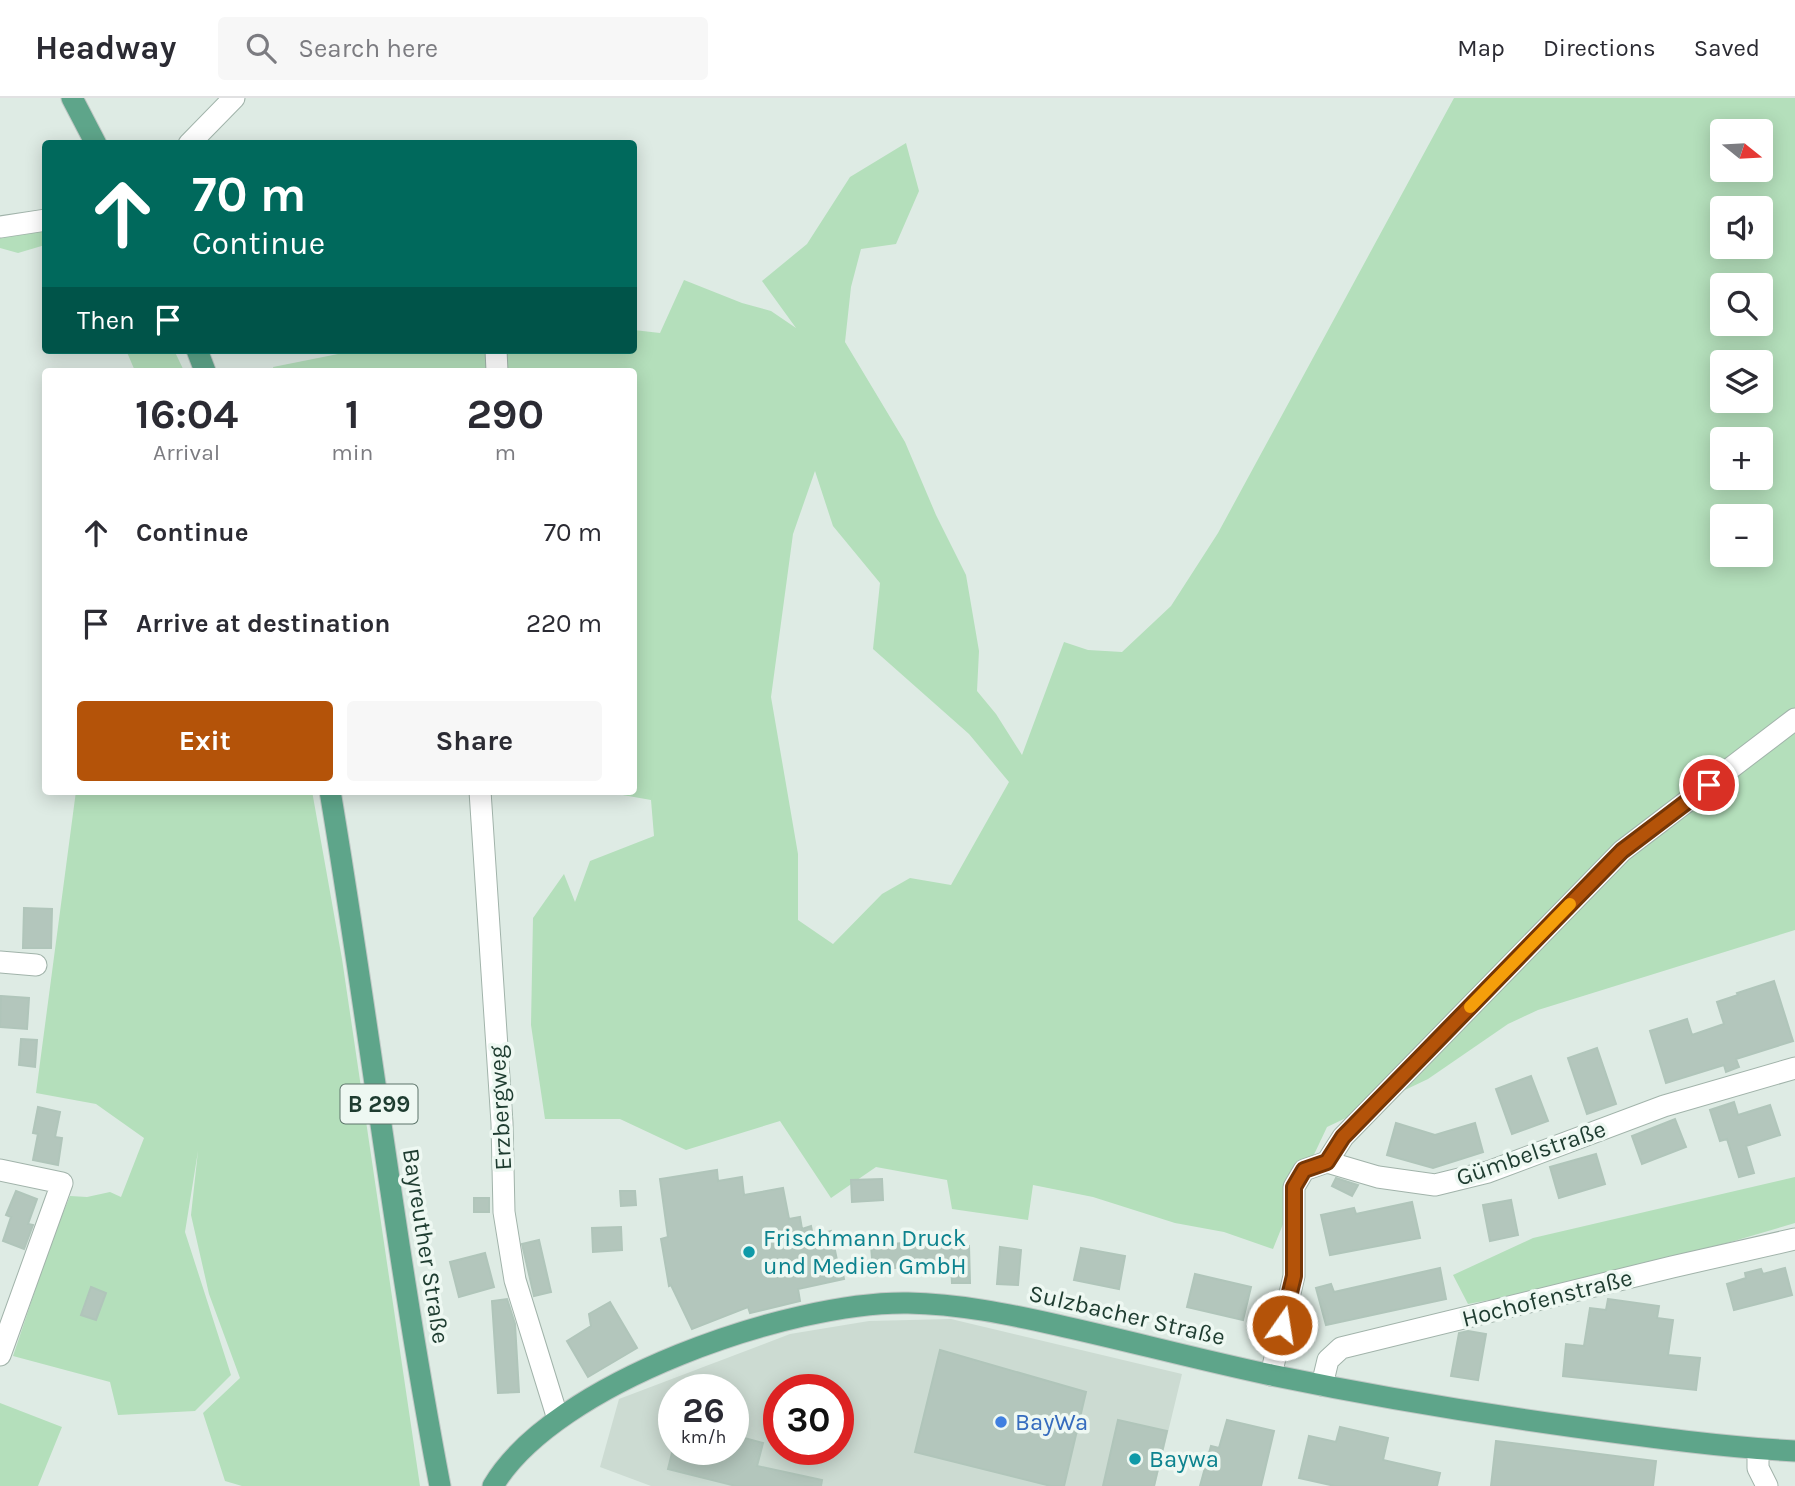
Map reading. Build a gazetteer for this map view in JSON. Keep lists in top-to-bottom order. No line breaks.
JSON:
{"streets":{"main road":["B 299","Bayreuther Straße","Sulzbacher Straße"],"street":["Erzbergweg","Gümbelstraße","Hochofenstraße"]},"crossings":[["Erzbergweg","Sulzbacher Straße"],["Hochofenstraße","Sulzbacher Straße"]],"places":["Frischmann Druck und Medien GmbH","BayWa","Baywa"],"north":"right","page":{"header":"Headway","search":"Search here","nav":["Map","Directions","Saved"],"map_buttons":["+","−"],"turn":["70 m","Continue"],"then":"Then","eta":["16:04","Arrival","1","min","290","m"],"list":[{"name":"Continue","value":"70 m"},{"name":"Arrive at destination","value":"220 m"}],"buttons":["Exit","Share"],"speed":"26 km/h","limit":"30"}}
